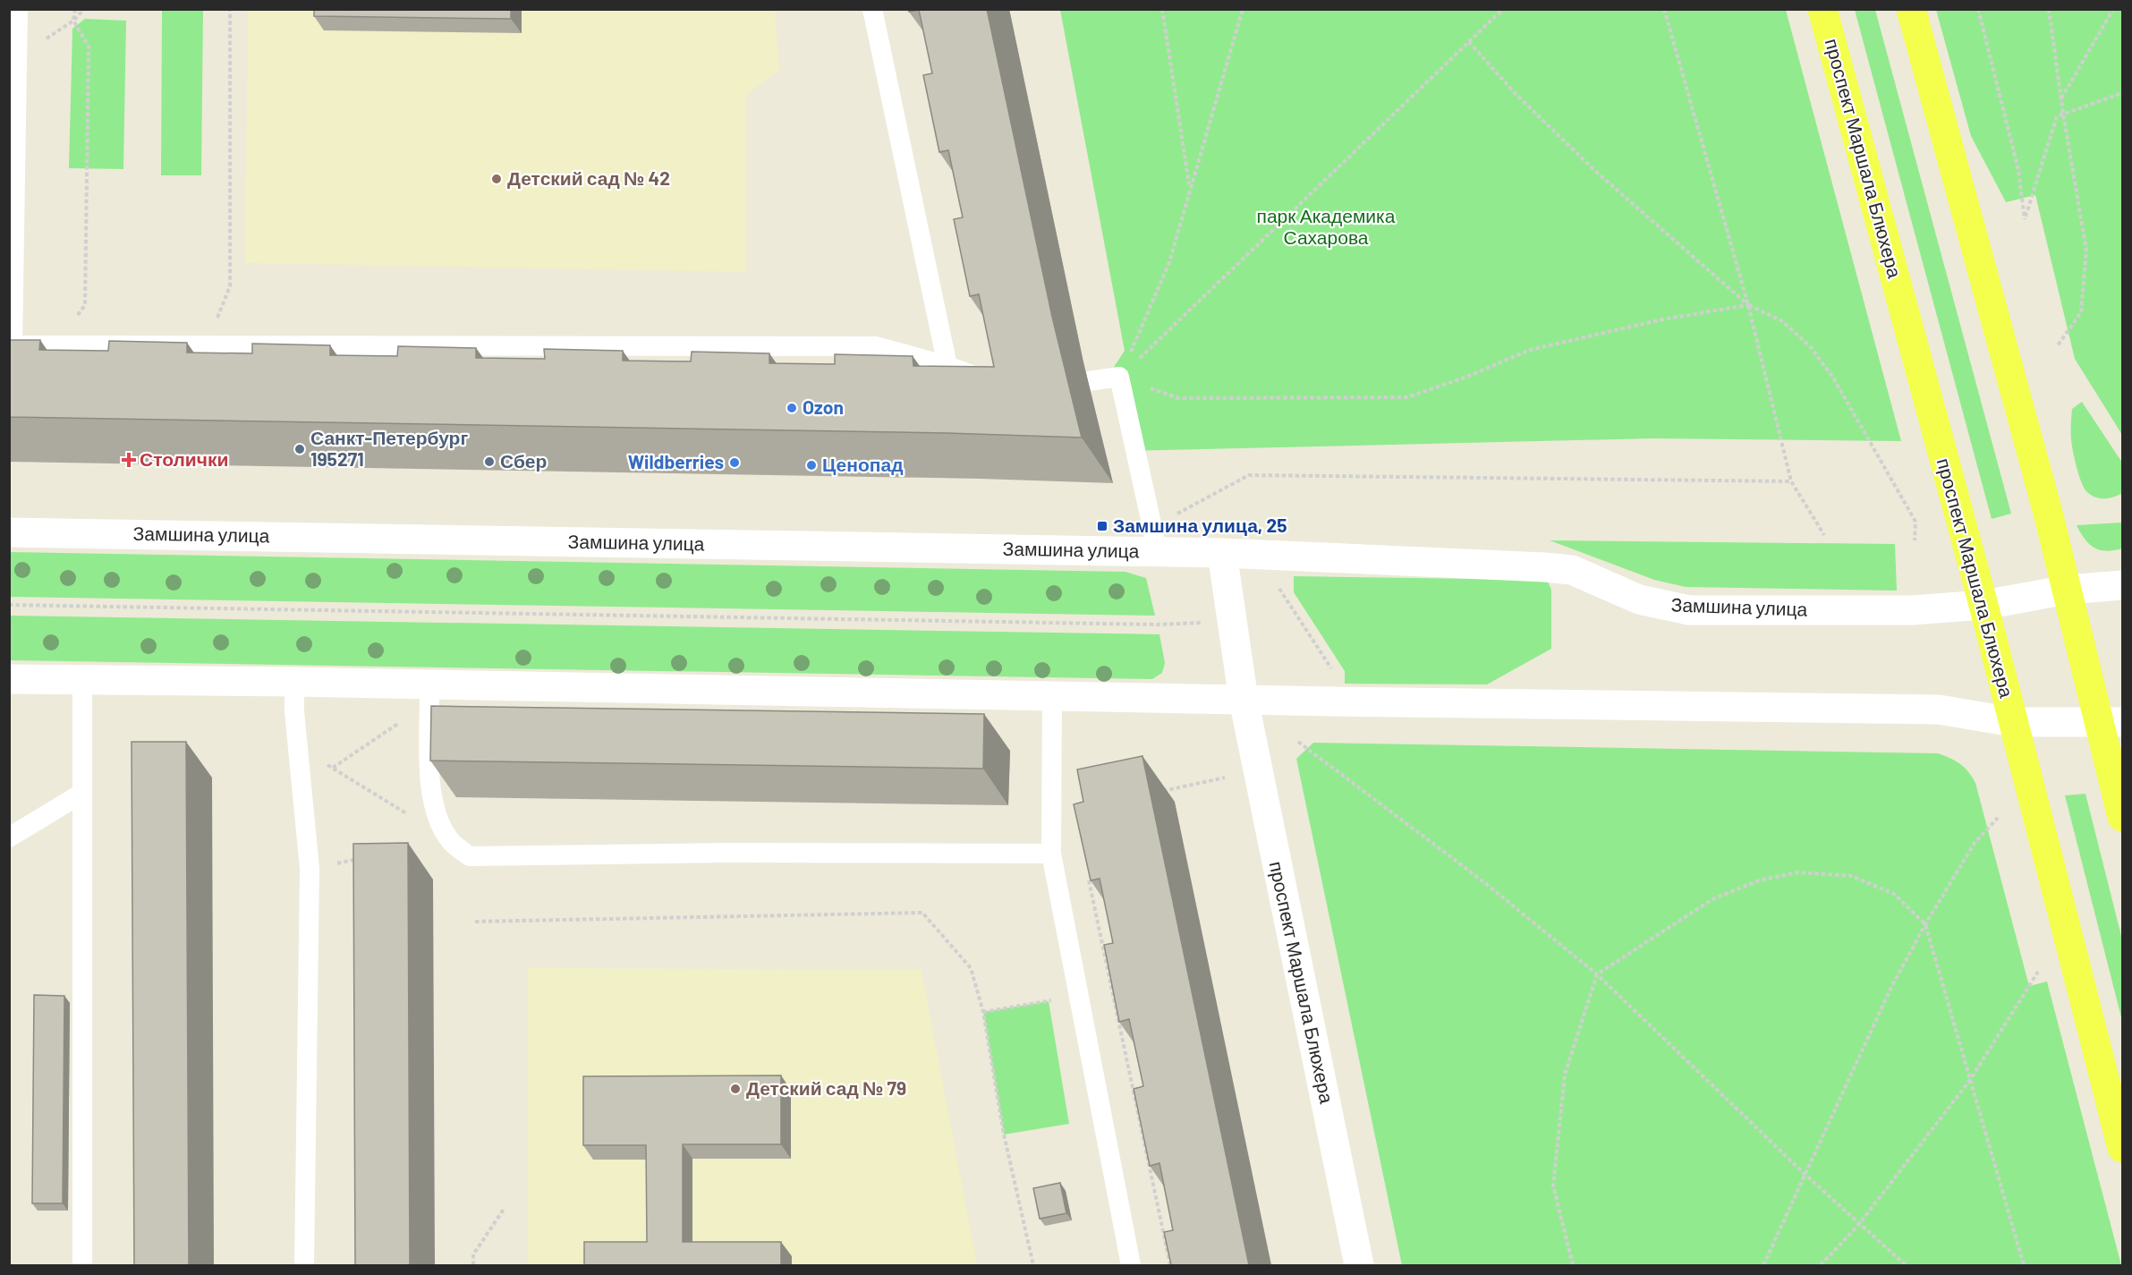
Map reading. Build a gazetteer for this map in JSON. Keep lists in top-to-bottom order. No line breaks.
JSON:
{"streets":{"main road":["проспект Маршала Блюхера"],"street":["Замшина улица"]},"crossings":[["проспект Маршала Блюхера","Замшина улица"]],"parks":["парк Академика Сахарова"],"places":{"other":["Детский сад № 42","Ozon","Санкт-Петербург 195271","Сбер","Wildberries","Ценопад","Детский сад № 79"],"health":["Столички"],"transit":["Замшина улица, 25"]}}
